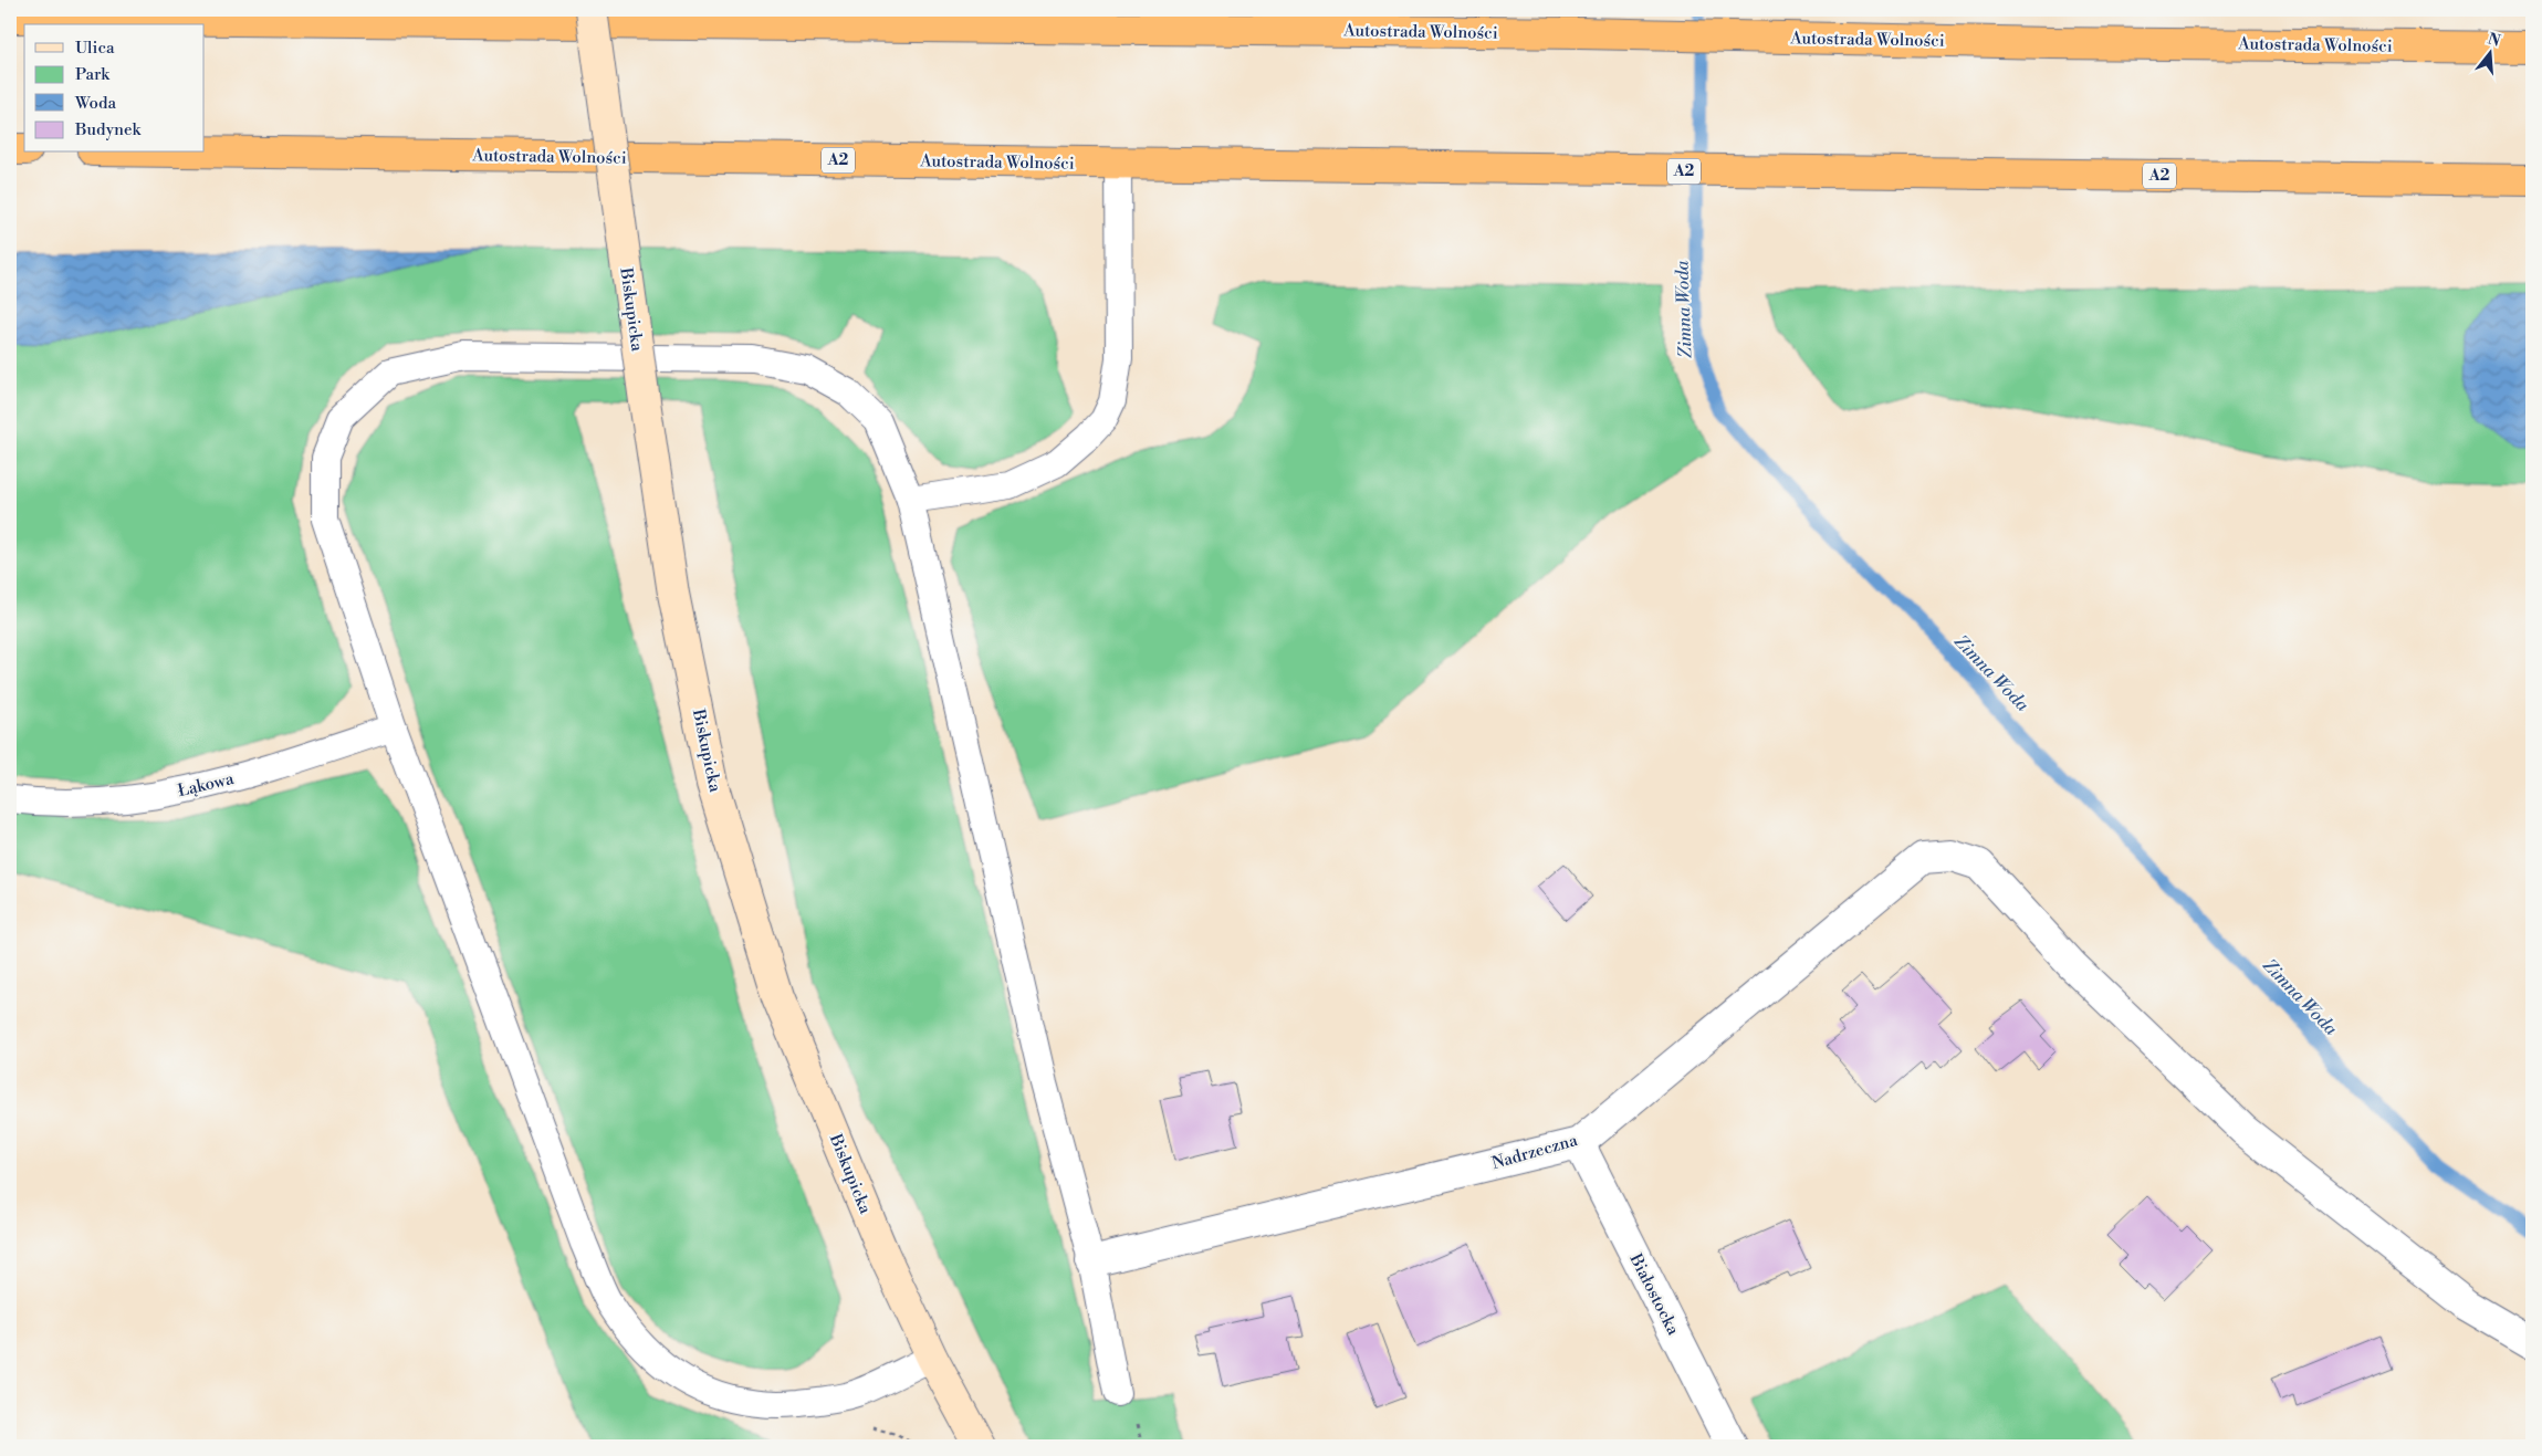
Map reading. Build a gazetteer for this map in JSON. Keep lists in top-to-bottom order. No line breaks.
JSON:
{"streets":{"highway":["Autostrada Wolności","A2"],"main road":["Biskupicka"],"street":["Nadrzeczna","Białostocka"],"lane":["Łąkowa"]},"crossings":[["Nadrzeczna","Białostocka"]],"water":["Zimna Woda"],"legend":["Ulica","Park","Woda","Budynek"],"north":"top"}
